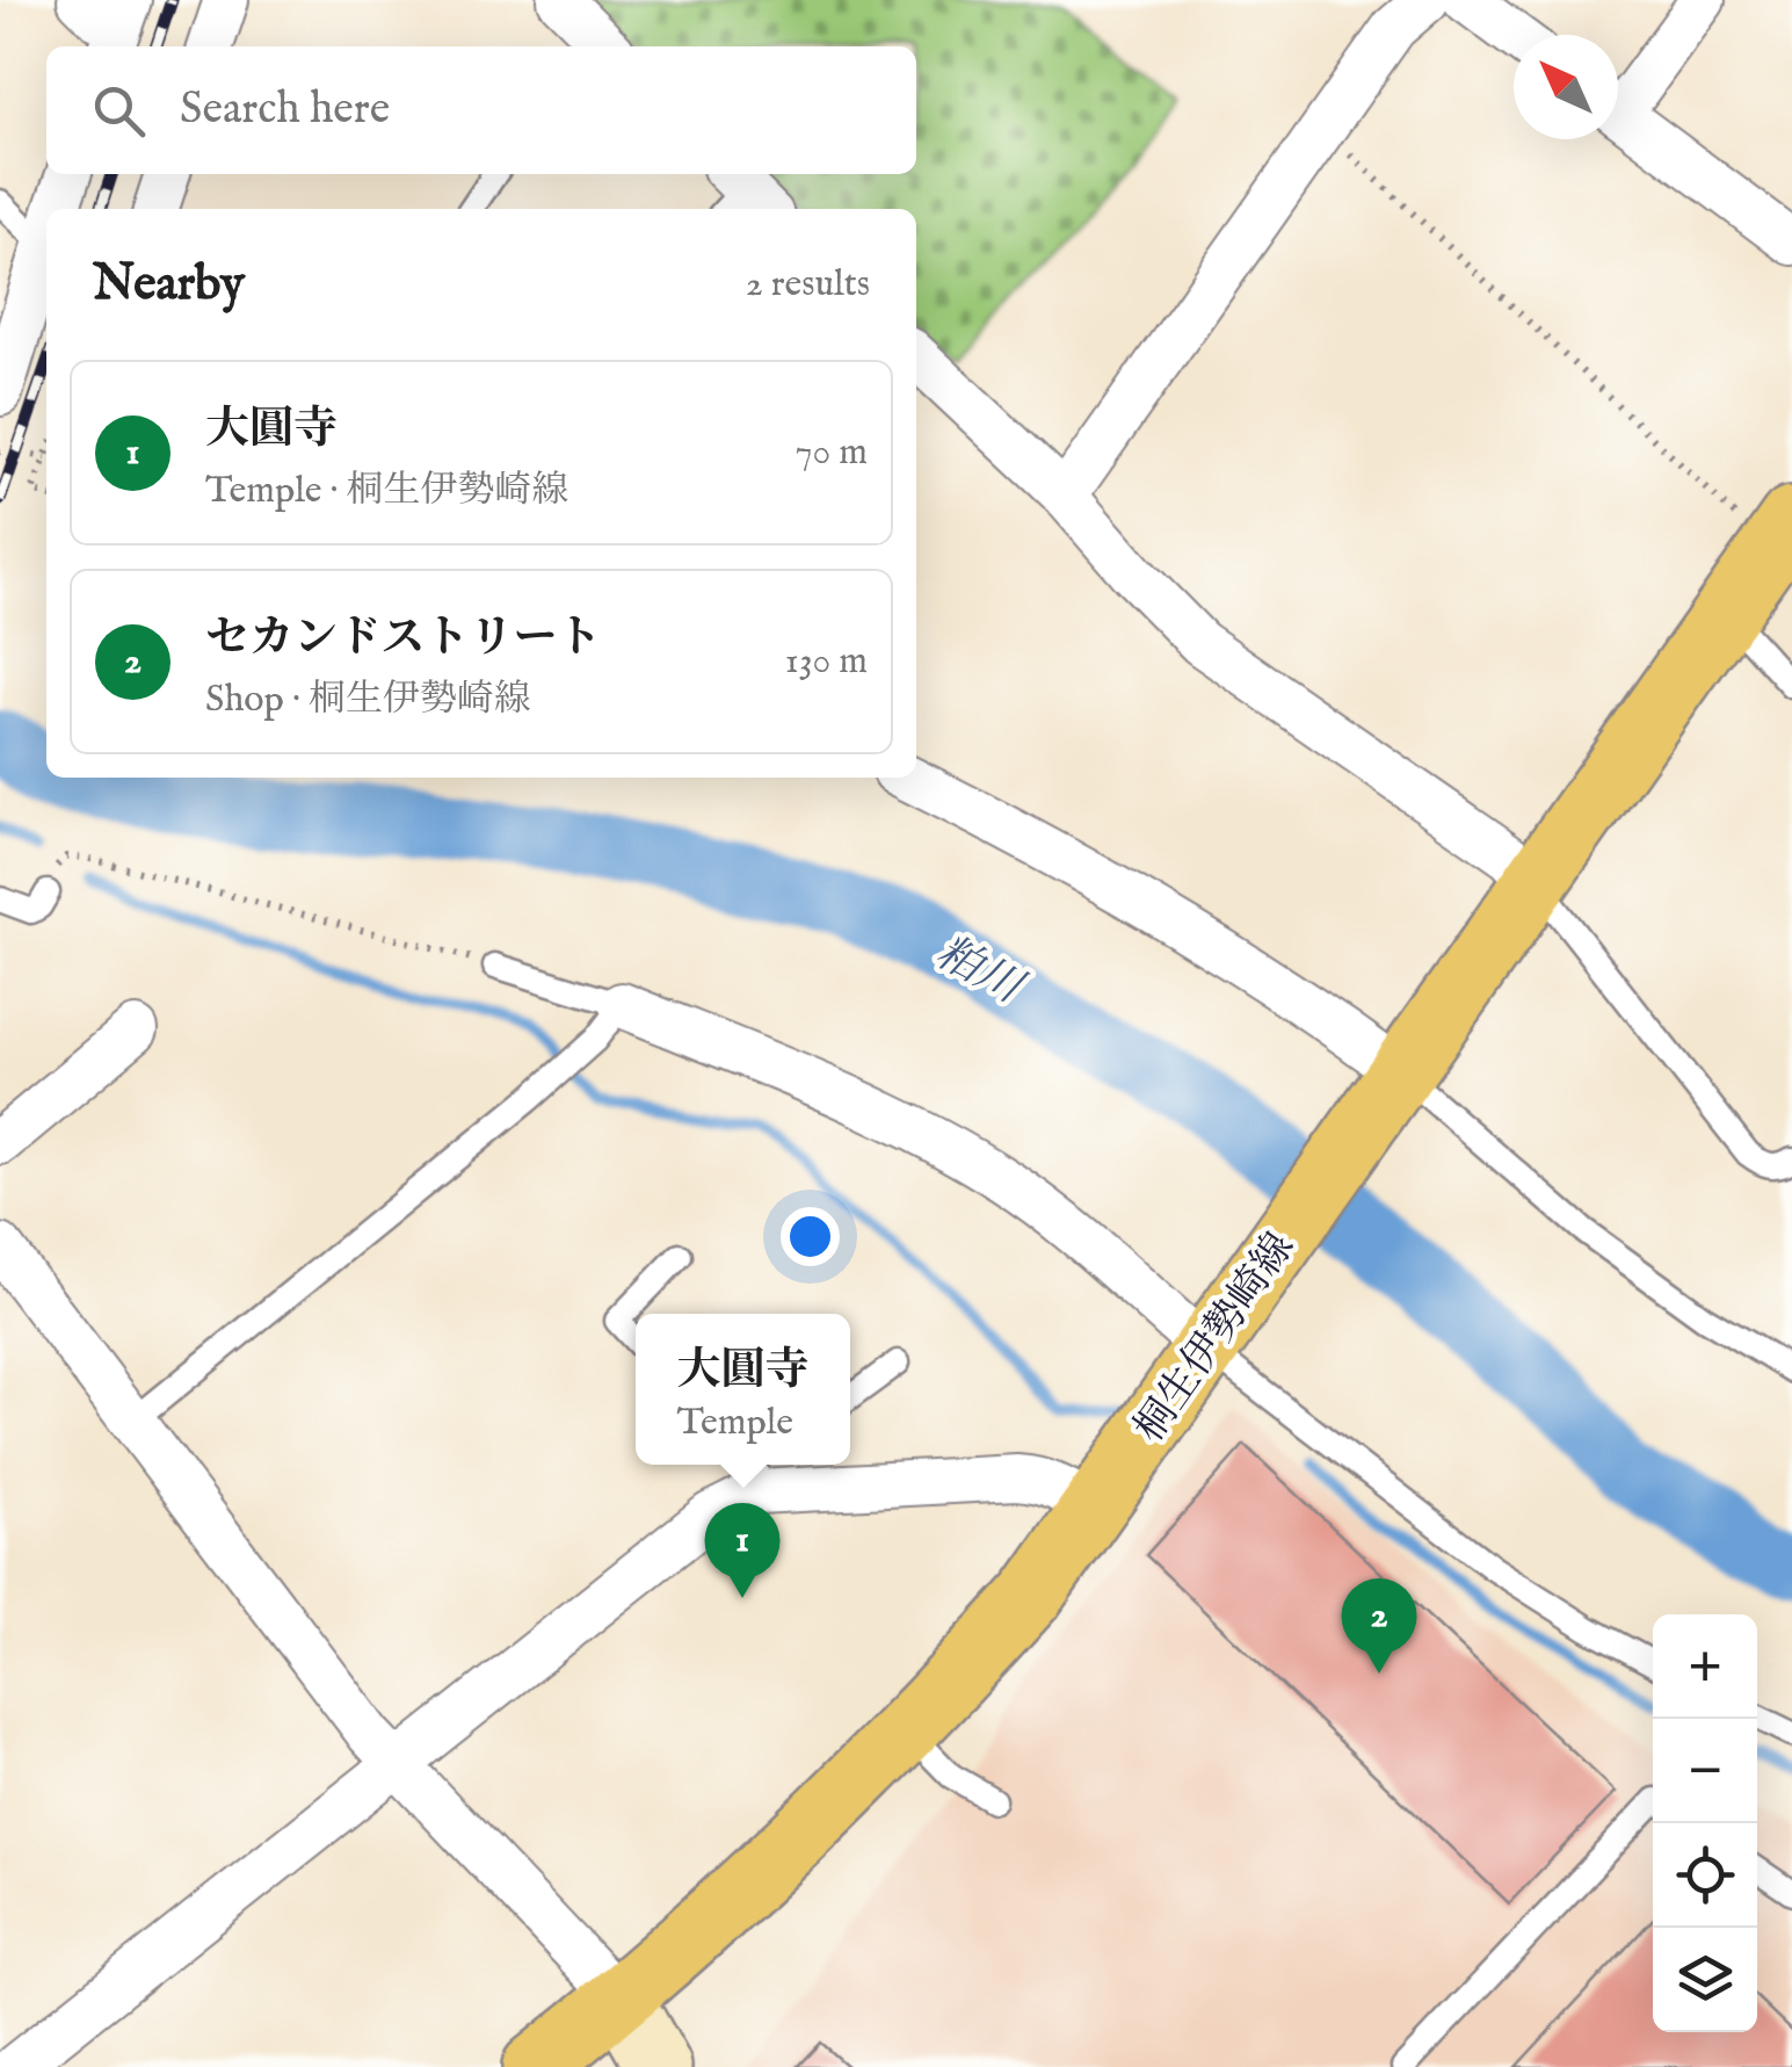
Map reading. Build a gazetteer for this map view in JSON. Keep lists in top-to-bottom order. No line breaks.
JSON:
{"streets":{"main road":["桐生伊勢崎線"]},"water":["粕川"],"north":"top left","page":{"search":"Search here","heading":["Nearby","2 results"],"list":[{"mark":"1","name":"大圓寺","note":"Temple · 桐生伊勢崎線","value":"70 m"},{"mark":"2","name":"セカンドストリート","note":"Shop · 桐生伊勢崎線","value":"130 m"}],"popup":["大圓寺","Temple"],"pins":["1","2"],"map_buttons":["+","−"]}}
